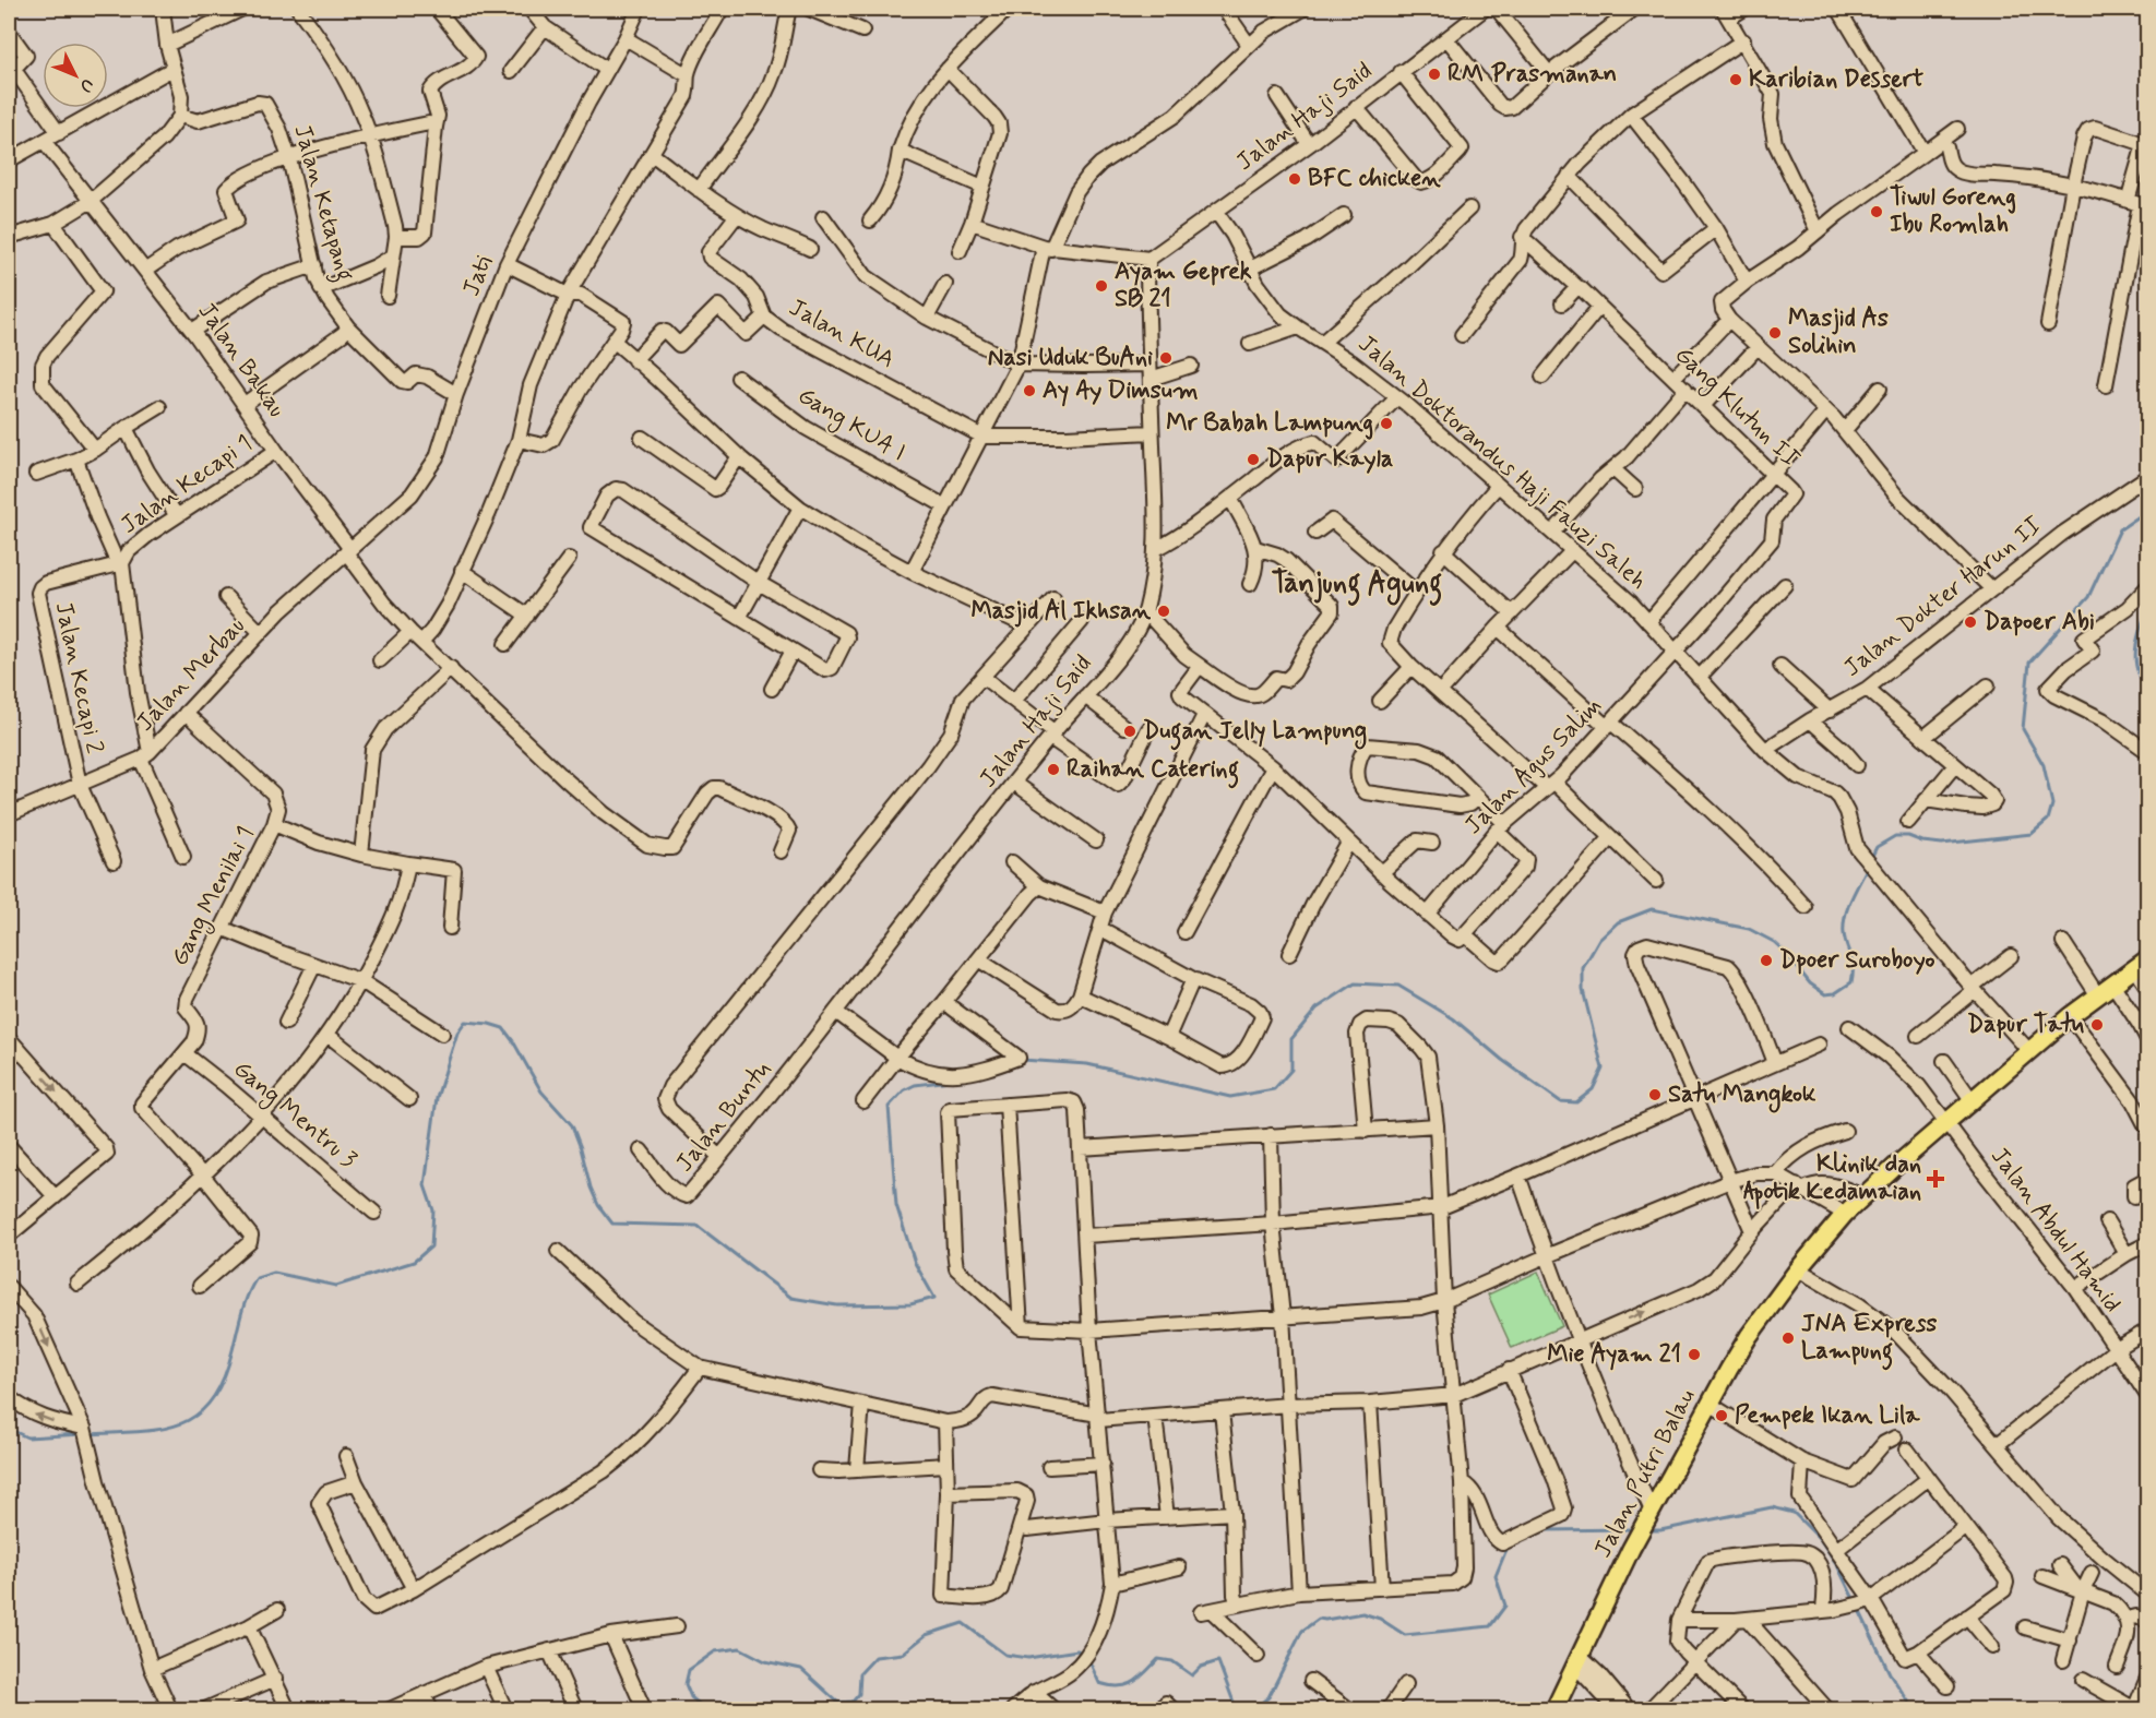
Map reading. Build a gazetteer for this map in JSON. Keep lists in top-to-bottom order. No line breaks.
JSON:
{"streets":{"main road":["Jalan Putri Balau"],"street":["Jalan Haji Said","Jalan Ketapang","Jati","Jalan KUA","Jalan Bakau","Gang Klutun II","Gang KUA I","Jalan Doktorandus Haji Fauzi Saleh","Jalan Kecapi 1","Jalan Dokter Harun II","Jalan Merbau","Jalan Kecapi 2","Jalan Agus Salim","Gang Menilai 1","Gang Mentru 3","Jalan Buntu","Jalan Abdul Hamid"]},"crossings":[["Jalan Haji Said","Jalan Doktorandus Haji Fauzi Saleh"],["Jalan Haji Said","Jalan Buntu"],["Jalan Ketapang","Jati"],["Jati","Jalan Bakau"],["Jati","Jalan Merbau"],["Jalan Bakau","Jalan Kecapi 1"],["Jalan Bakau","Jalan Merbau"],["Gang Klutun II","Jalan Doktorandus Haji Fauzi Saleh"],["Gang Klutun II","Jalan Agus Salim"],["Jalan Doktorandus Haji Fauzi Saleh","Jalan Dokter Harun II"],["Jalan Doktorandus Haji Fauzi Saleh","Jalan Agus Salim"],["Jalan Kecapi 1","Jalan Merbau"],["Jalan Kecapi 1","Jalan Kecapi 2"],["Jalan Merbau","Jalan Kecapi 2"],["Jalan Merbau","Gang Menilai 1"],["Gang Menilai 1","Gang Mentru 3"],["Jalan Abdul Hamid","Jalan Putri Balau"]],"districts":["Tanjung Agung"],"places":{"other":["RM Prasmanan","Karibian Dessert","BFC chicken","Tiwul Goreng Ibu Romlah","Ayam Geprek SB 21","Masjid As Solihin","Nasi Uduk BuAni","Ay Ay Dimsum","Mr Babah Lampung","Dapur Kayla","Masjid Al Ikhsan","Dapoer Abi","Dugan Jelly Lampung","Raihan Catering","Dpoer Suroboyo","Dapur Tatu","Satu Mangkok","JNA Express Lampung","Mie Ayam 21","Pempek Ikan Lila"],"health":["Klinik dan Apotik Kedamaian"]},"north":"bottom right"}
